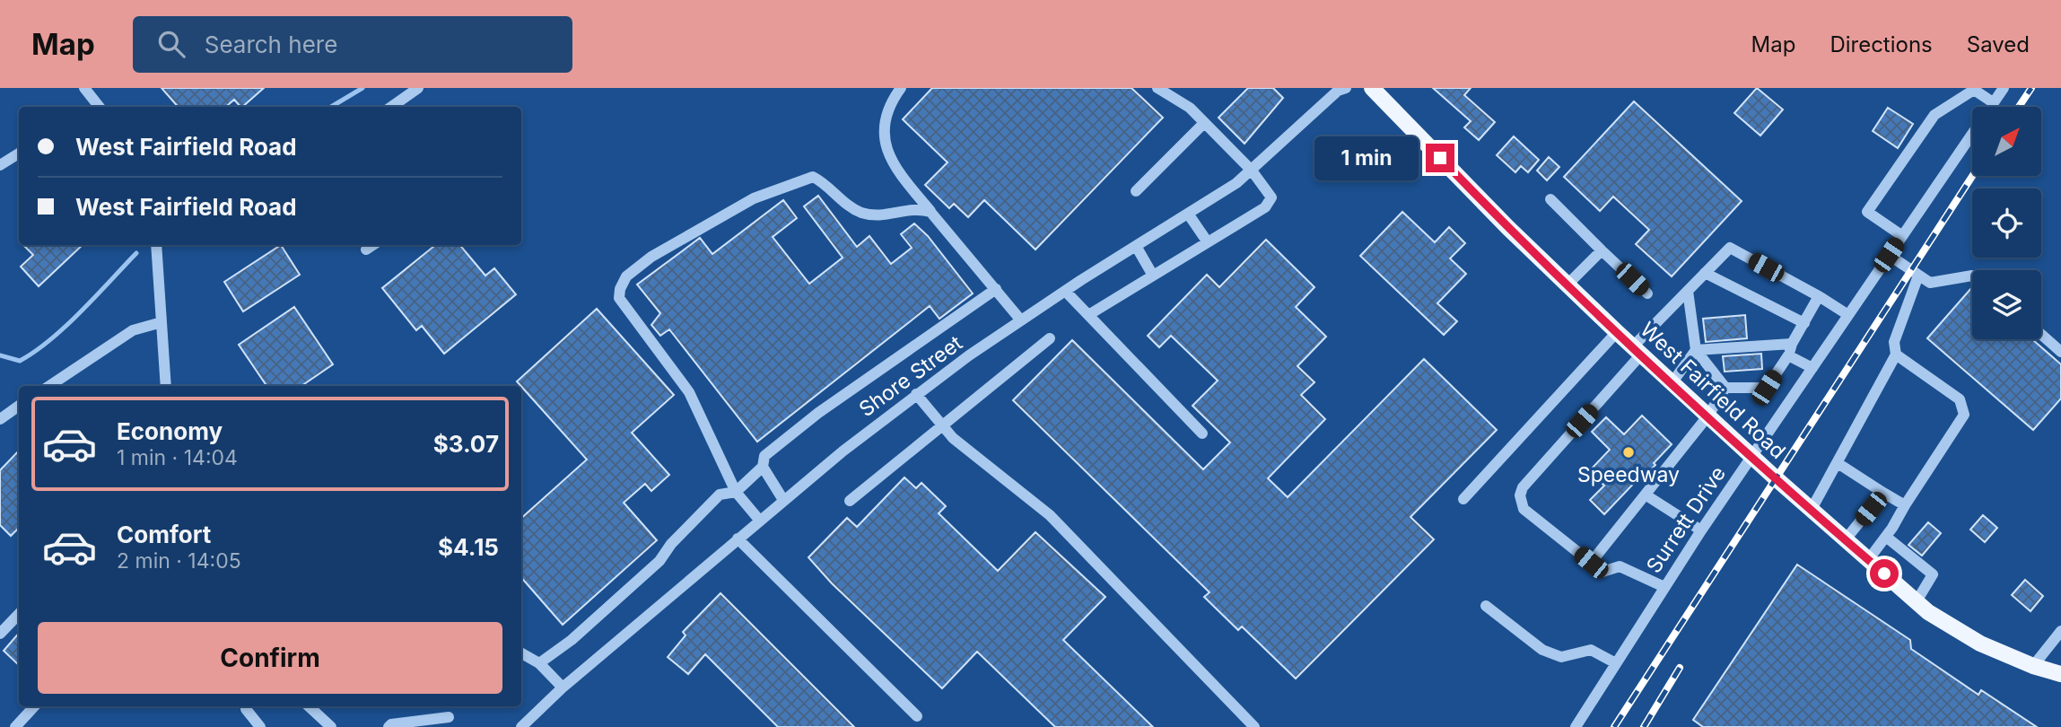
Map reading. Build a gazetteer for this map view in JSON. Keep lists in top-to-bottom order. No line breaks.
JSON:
{"streets":{"main road":["West Fairfield Road"],"street":["Shore Street","Surrett Drive"]},"crossings":[["West Fairfield Road","Surrett Drive"]],"places":["Speedway"],"north":"top right","page":{"header":"Map","search":"Search here","nav":["Map","Directions","Saved"],"banner":["West Fairfield Road","West Fairfield Road"],"bubble":"1 min","list":[{"name":"Economy","note":"1 min · 14:04","value":"$3.07"},{"name":"Comfort","note":"2 min · 14:05","value":"$4.15"}],"buttons":"Confirm"}}
